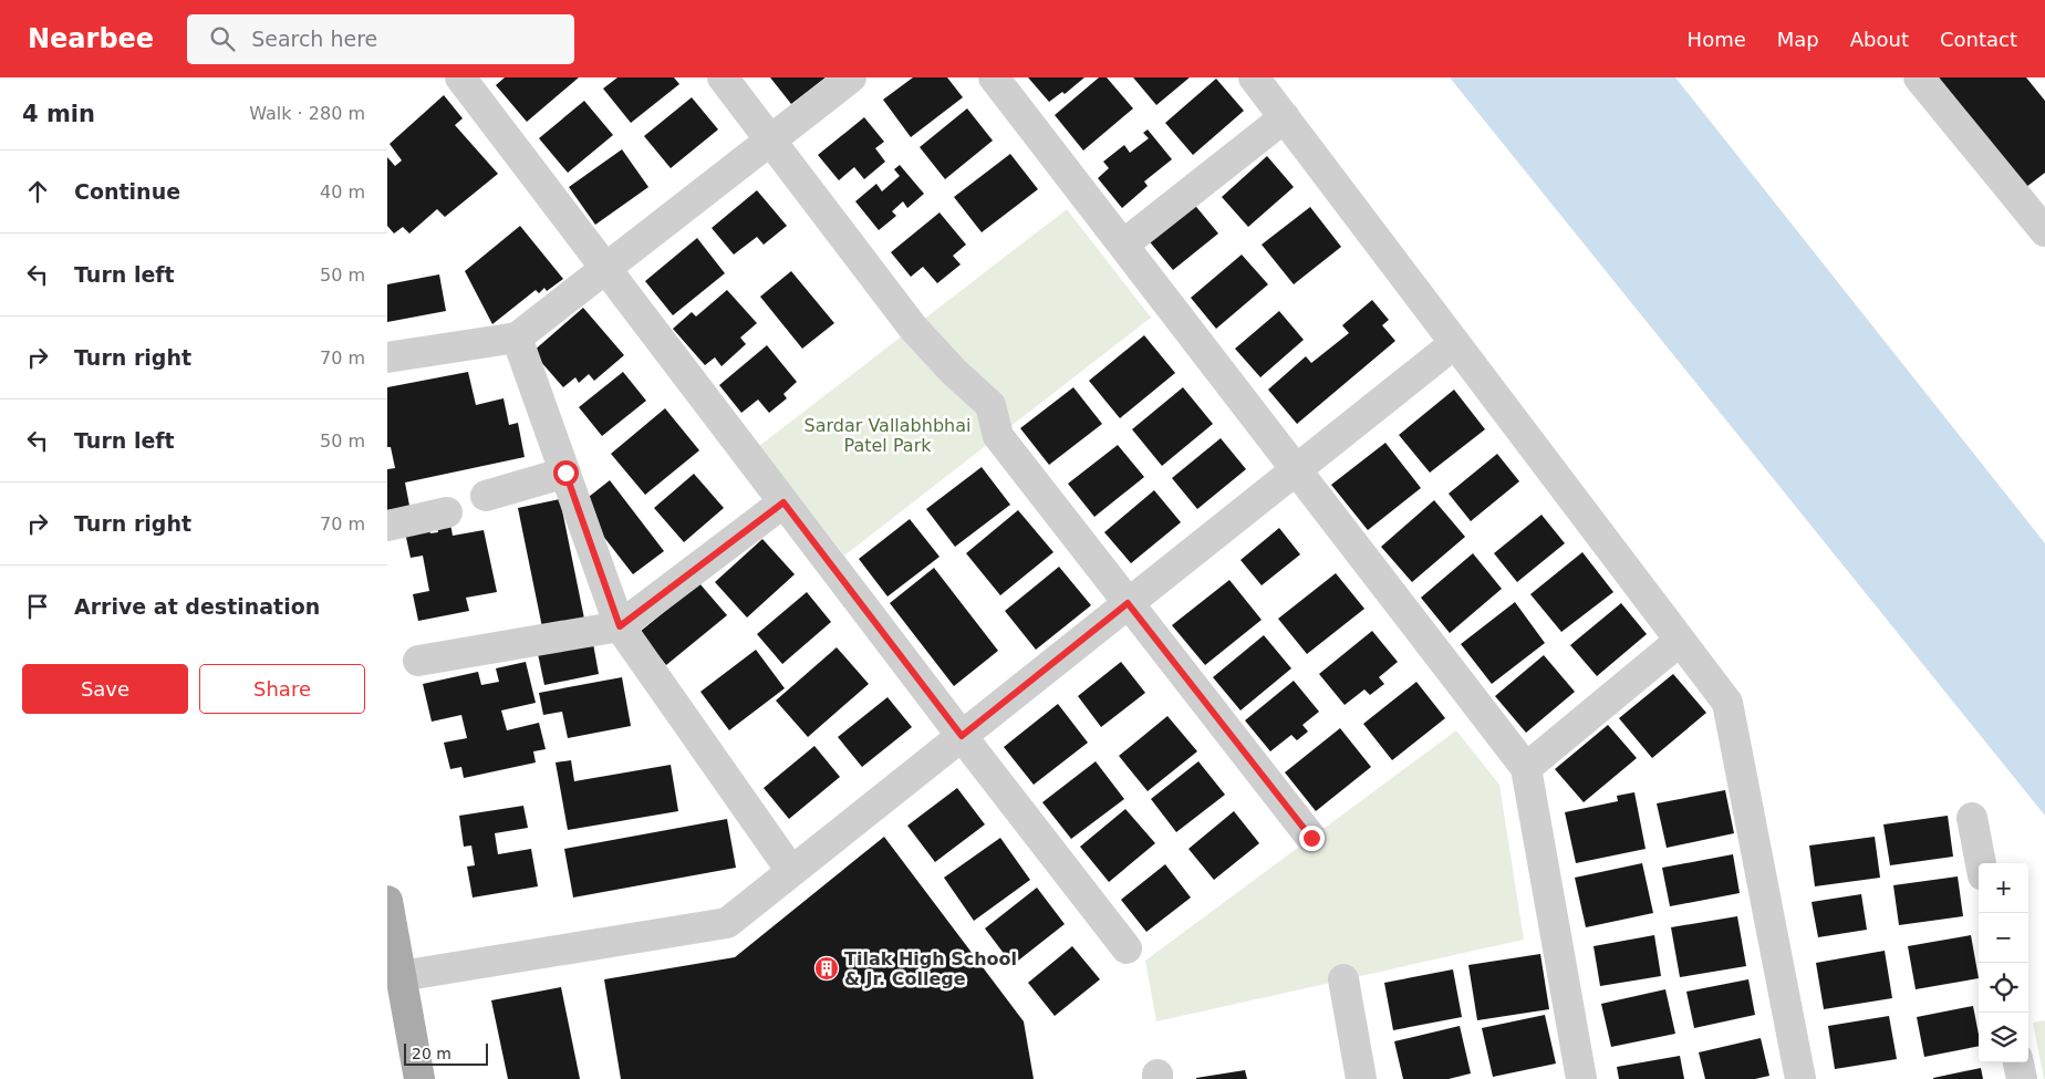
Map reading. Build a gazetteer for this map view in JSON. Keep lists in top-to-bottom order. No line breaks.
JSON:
{"parks":["Sardar Vallabhbhai Patel Park"],"places":{"building":["Tilak High School & Jr. College"]},"scale_bar":"20 m","page":{"header":"Nearbee","search":"Search here","nav":["Home","Map","About","Contact"],"heading":["4 min","Walk · 280 m"],"list":[["Continue","40 m"],["Turn left","50 m"],["Turn right","70 m"],["Turn left","50 m"],["Turn right","70 m"],"Arrive at destination"],"buttons":["Save","Share"],"map_buttons":["+","−"],"scale":"20 m"}}
